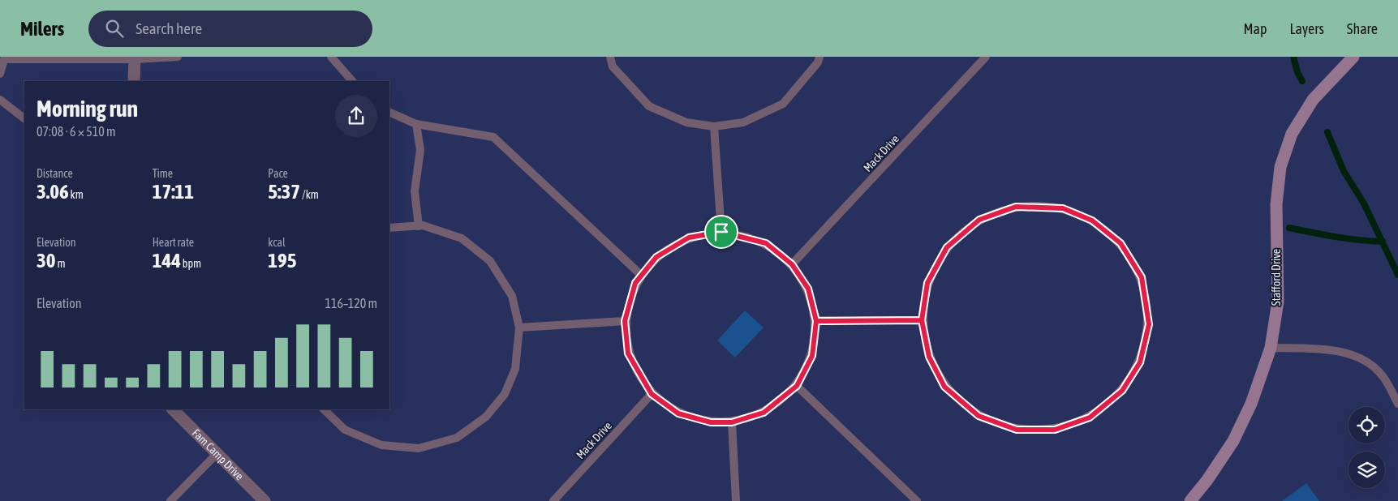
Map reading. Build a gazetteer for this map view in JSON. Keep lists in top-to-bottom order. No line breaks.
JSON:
{"streets":{"street":["Stafford Drive","Fam Camp Drive"],"lane":["Mack Drive"]},"page":{"header":"Milers","search":"Search here","nav":["Map","Layers","Share"],"heading":["Morning run","07:08 · 6 × 510 m"],"stats":[["Distance","3.06 km"],["Time","17:11"],["Pace","5:37 /km"],["Elevation","30 m"],["Heart rate","144 bpm"],["kcal","195"]],"chart":["Elevation","116–120 m"]}}
